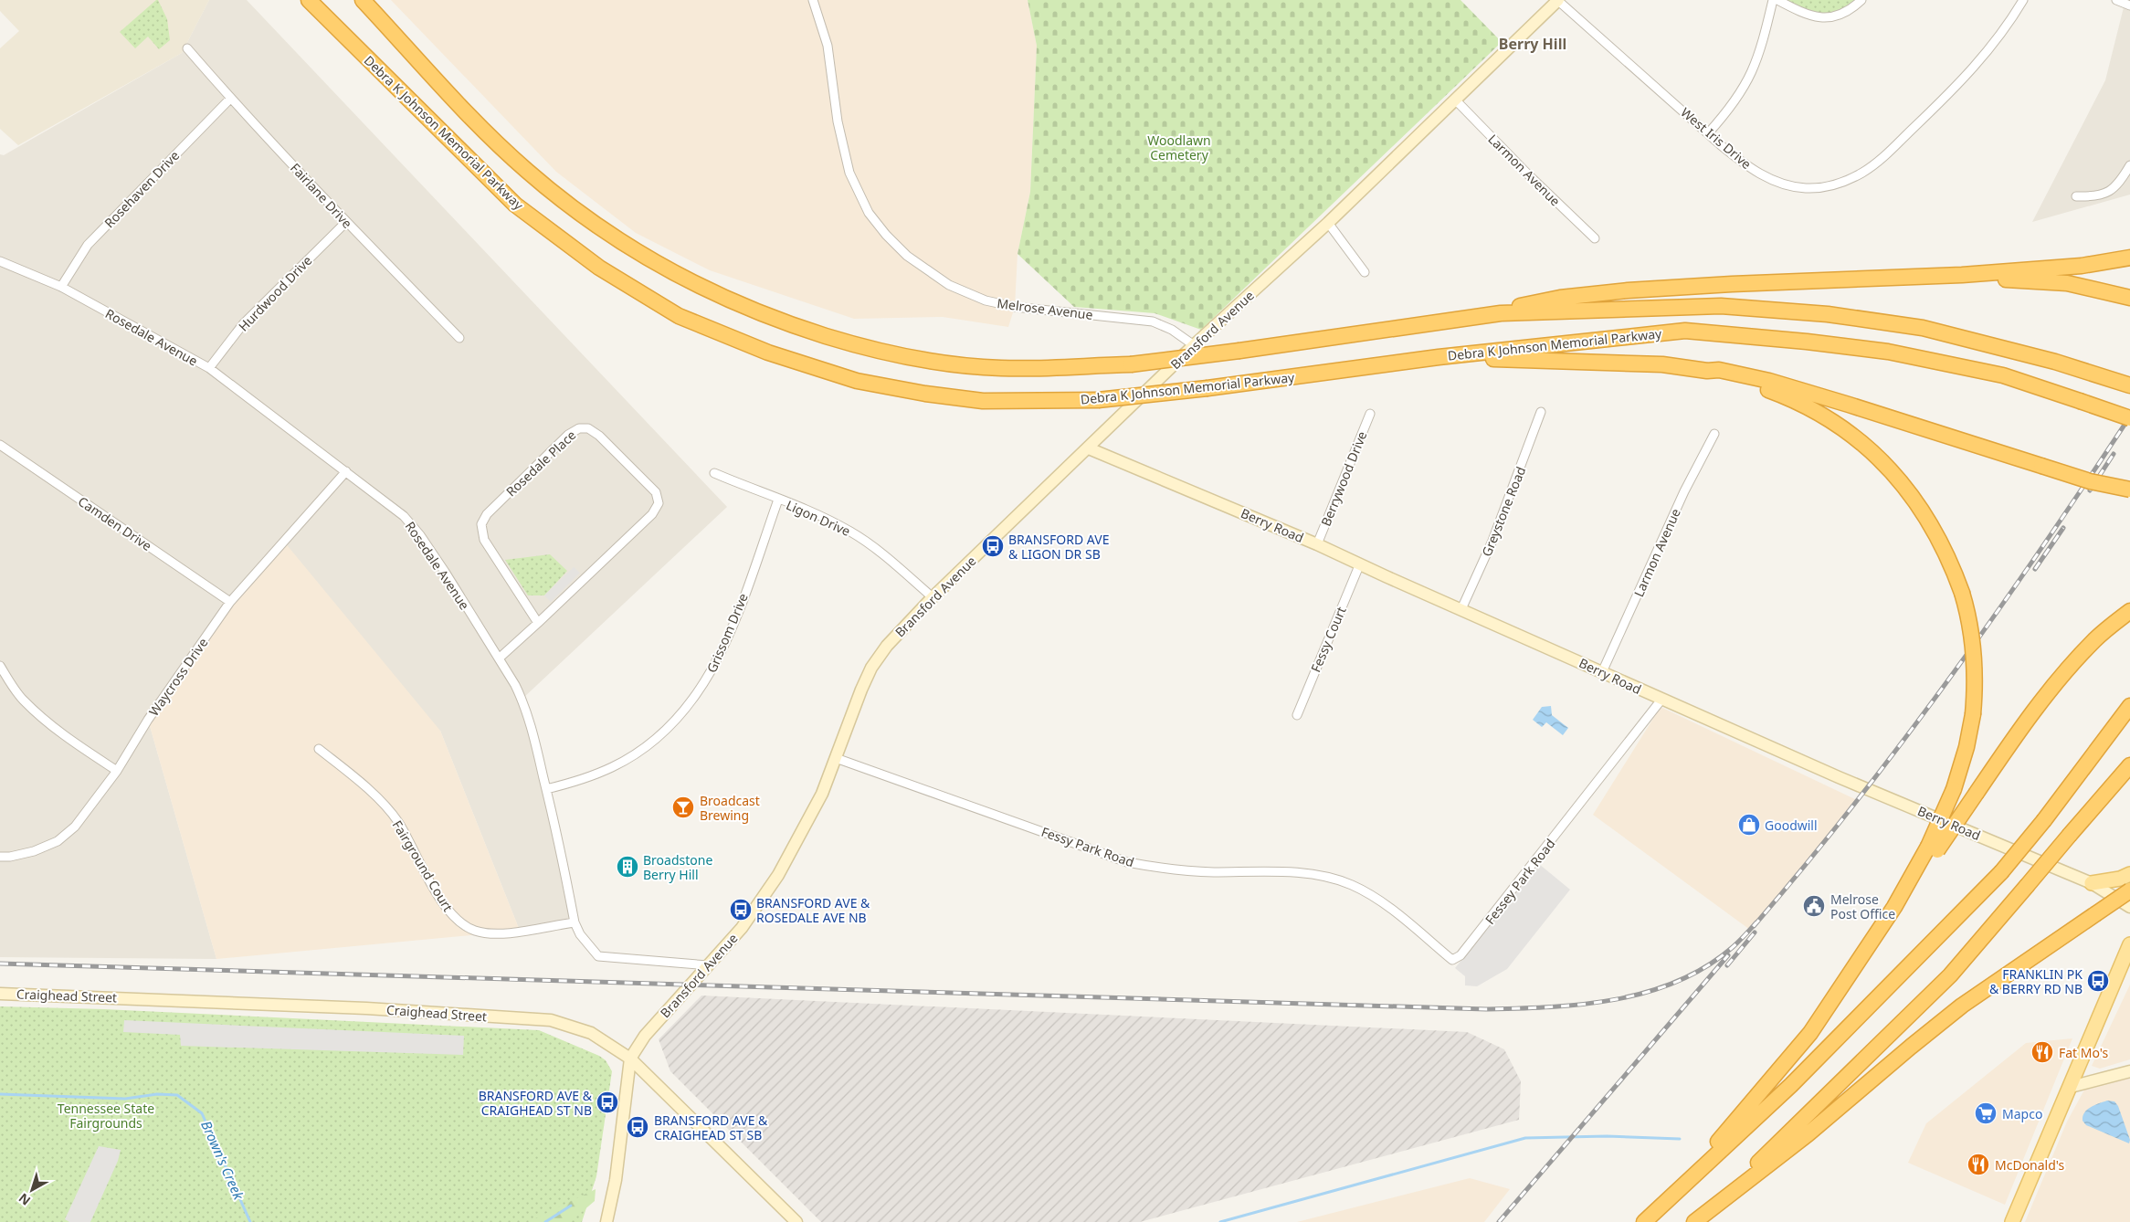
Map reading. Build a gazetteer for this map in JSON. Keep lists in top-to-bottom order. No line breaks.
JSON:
{"streets":{"highway":["Debra K Johnson Memorial Parkway"],"street":["West Iris Drive","Larmon Avenue","Rosehaven Drive","Fairlane Drive","Hurdwood Drive","Melrose Avenue","Bransford Avenue","Rosedale Avenue","Rosedale Place","Berrywood Drive","Greystone Road","Ligon Drive","Camden Drive","Berry Road","Grissom Drive","Fessy Court","Waycross Drive","Fessy Park Road","Fairground Court","Fessey Park Road","Craighead Street"]},"crossings":[["West Iris Drive","Bransford Avenue"],["Larmon Avenue","Bransford Avenue"],["Larmon Avenue","Berry Road"],["Rosehaven Drive","Fairlane Drive"],["Rosehaven Drive","Rosedale Avenue"],["Fairlane Drive","Hurdwood Drive"],["Hurdwood Drive","Rosedale Avenue"],["Melrose Avenue","Bransford Avenue"],["Bransford Avenue","Rosedale Avenue"],["Bransford Avenue","Ligon Drive"],["Bransford Avenue","Berry Road"],["Bransford Avenue","Fessy Park Road"],["Bransford Avenue","Craighead Street"],["Rosedale Avenue","Rosedale Place"],["Rosedale Avenue","Grissom Drive"],["Rosedale Avenue","Waycross Drive"],["Rosedale Avenue","Fairground Court"],["Berrywood Drive","Berry Road"],["Greystone Road","Berry Road"],["Ligon Drive","Grissom Drive"],["Camden Drive","Waycross Drive"],["Berry Road","Fessy Court"],["Berry Road","Fessey Park Road"],["Fessy Park Road","Fessey Park Road"]],"districts":["Berry Hill"],"water":["Brown's Creek"],"parks":["Woodlawn Cemetery","Tennessee State Fairgrounds"],"places":{"bus stop":["BRANSFORD AVE & LIGON DR SB","BRANSFORD AVE & ROSEDALE AVE NB","FRANKLIN PK & BERRY RD NB","BRANSFORD AVE & CRAIGHEAD ST NB","BRANSFORD AVE & CRAIGHEAD ST SB"],"bar":["Broadcast Brewing"],"shop":["Goodwill"],"building":["Broadstone Berry Hill"],"public building":["Melrose Post Office"],"restaurant":["Fat Mo's","McDonald's"],"supermarket":["Mapco"]},"north":"bottom left"}
